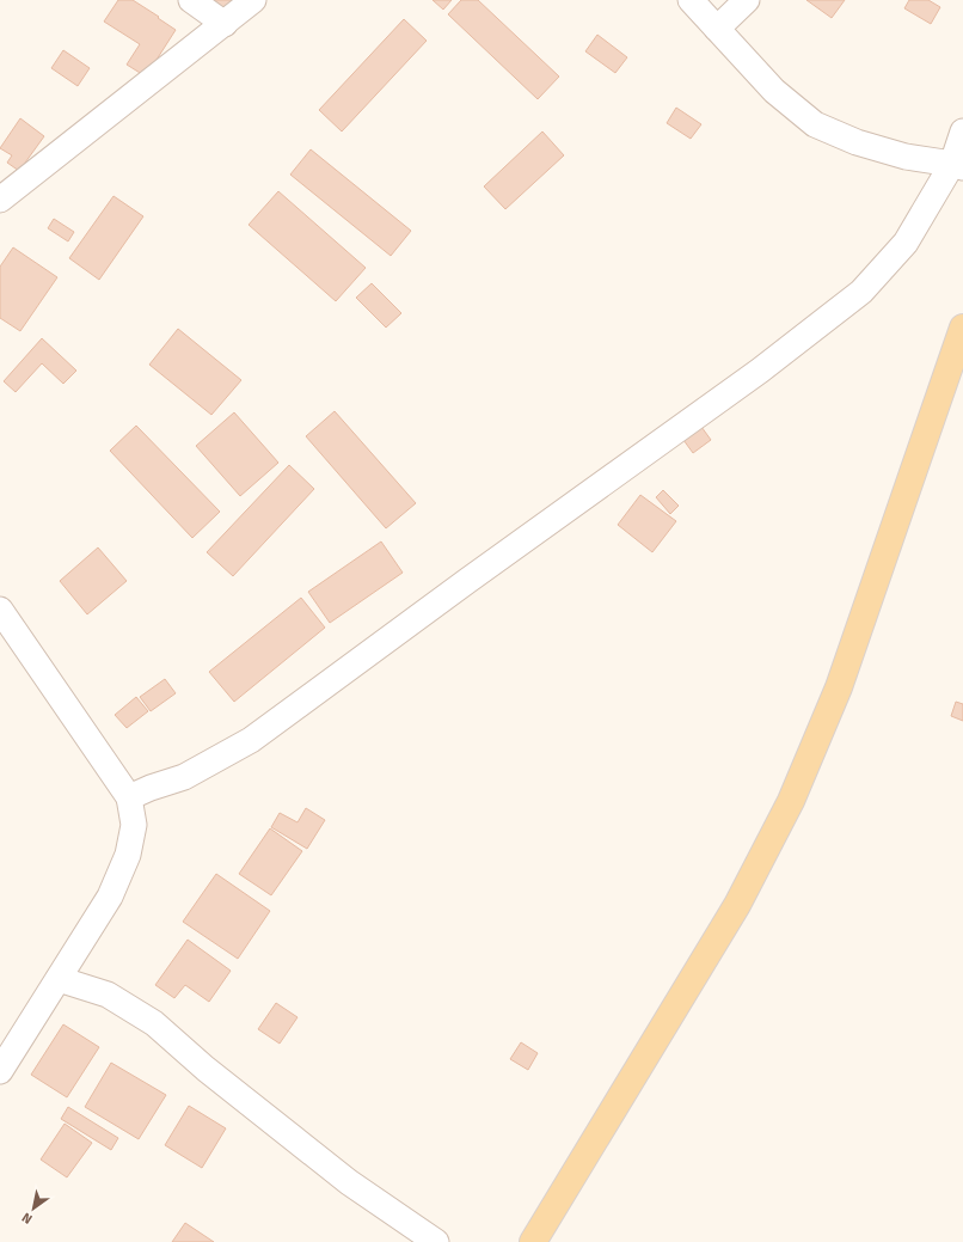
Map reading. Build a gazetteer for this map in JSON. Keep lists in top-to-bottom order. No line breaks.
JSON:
{"north":"bottom left"}
